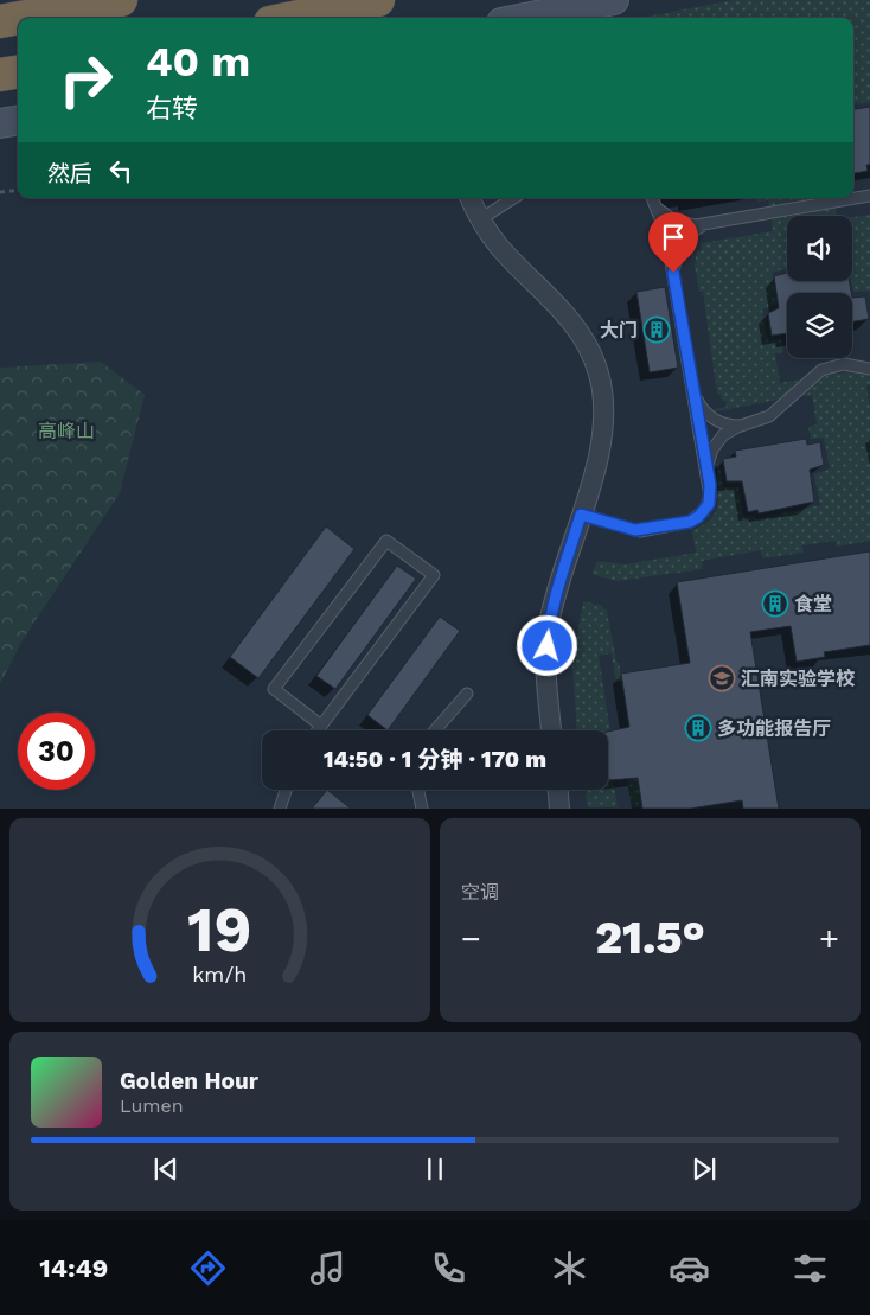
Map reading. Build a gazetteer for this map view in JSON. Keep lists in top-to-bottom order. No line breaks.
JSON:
{"parks":["高峰山"],"places":{"building":["大门","食堂","多功能报告厅"],"school or university":["汇南实验学校"]},"page":{"turn":["40 m","右转"],"then":"然后","limit":"30","trip":"14:50 · 1 分钟 · 170 m","tile":"空调","heat":["−","21.5°","+"],"song":["Golden Hour","Lumen"],"tabs":"14:49","gauge":["19","km/h"]}}
